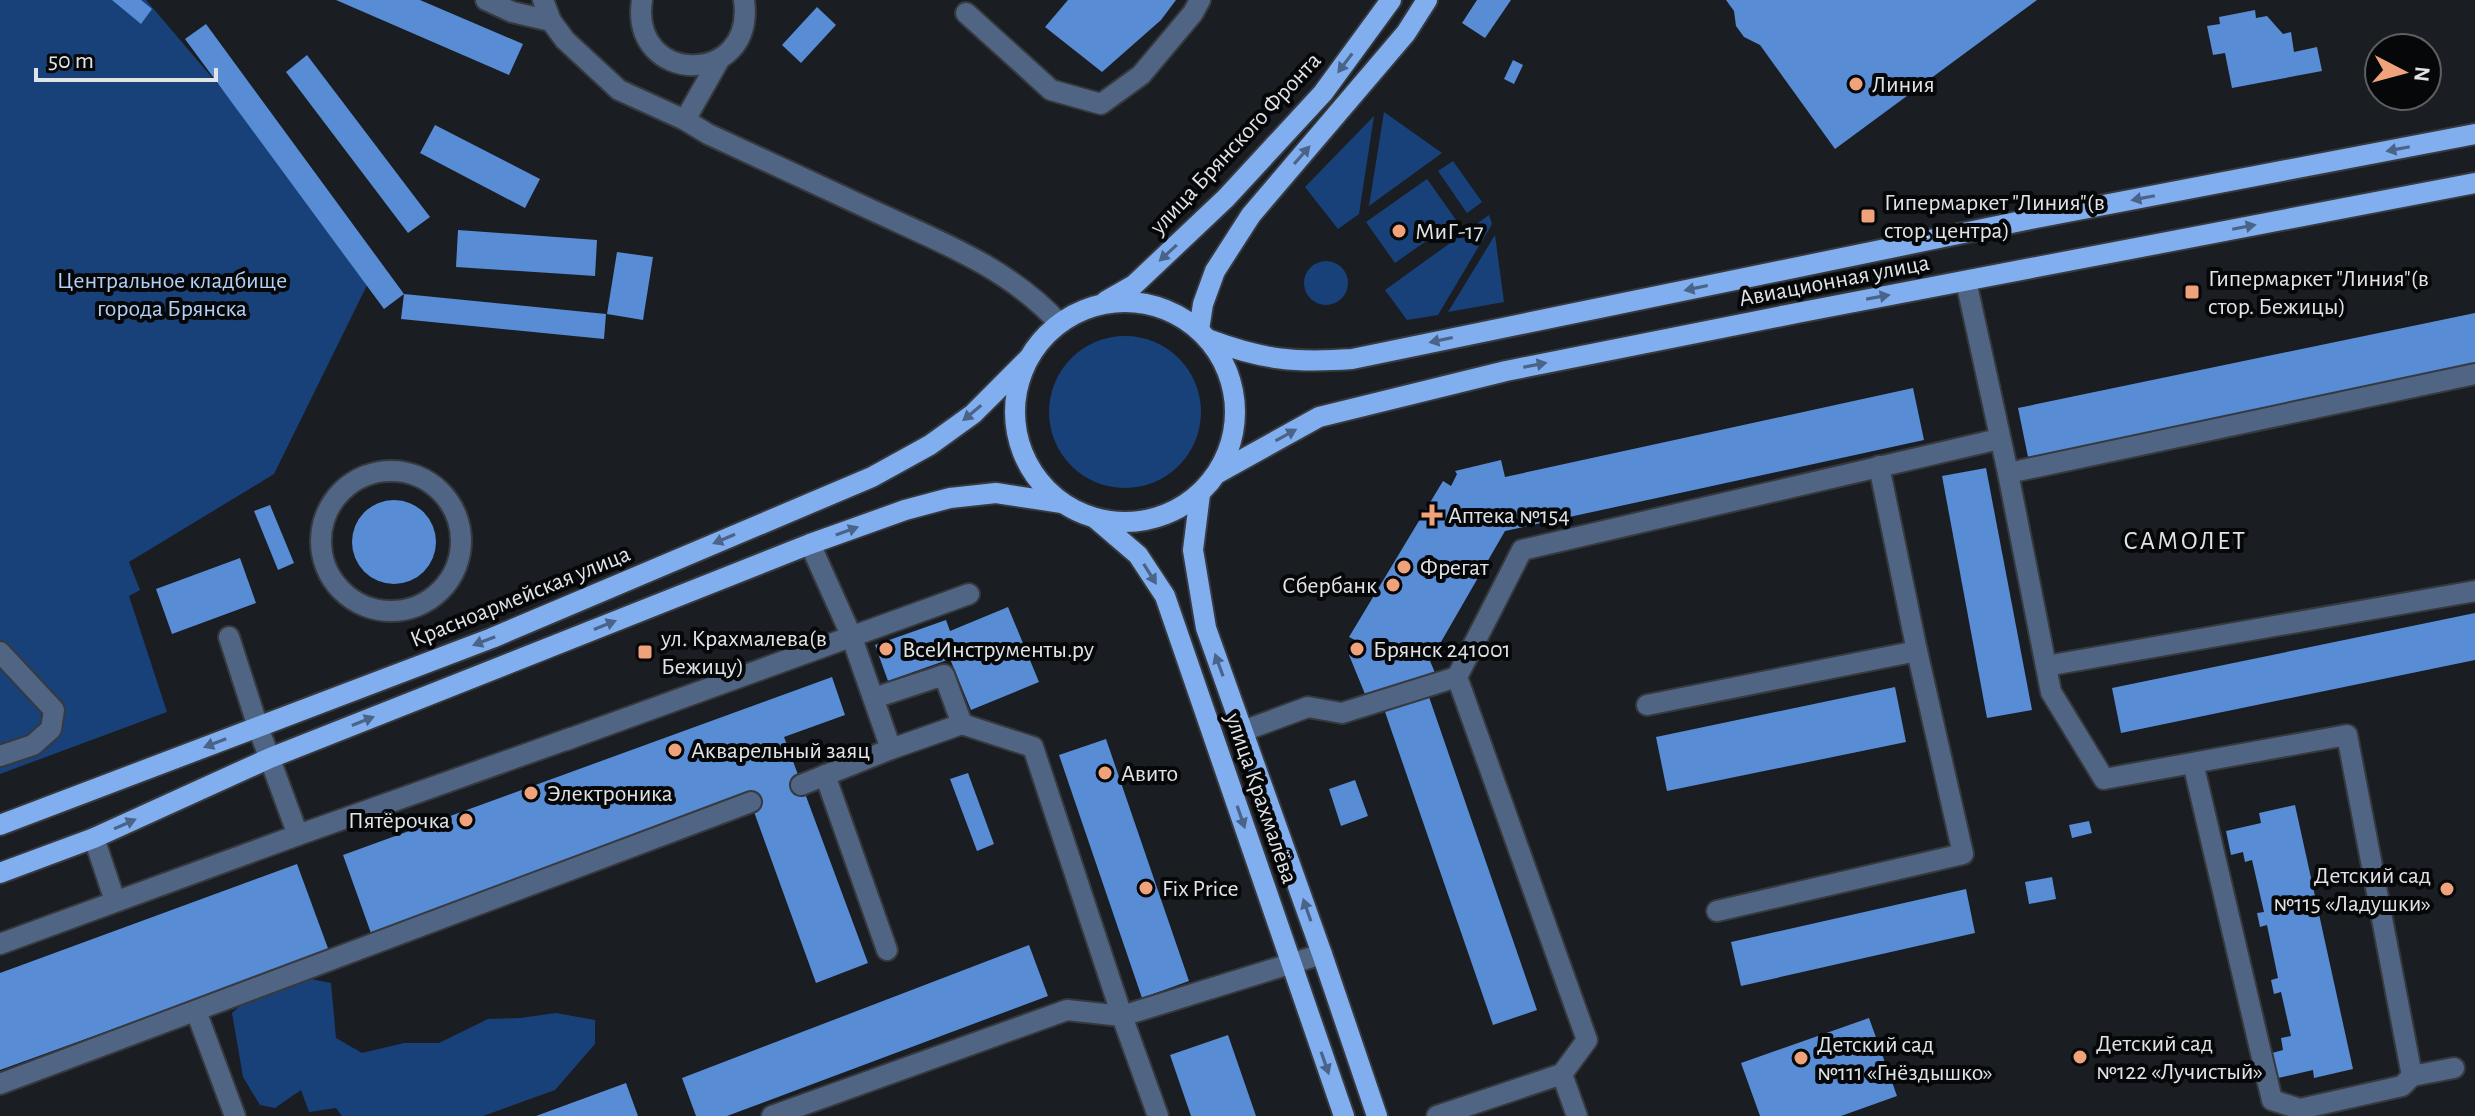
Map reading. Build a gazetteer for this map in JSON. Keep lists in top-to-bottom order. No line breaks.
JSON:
{"streets":{"main road":["улица Брянского Фронта","Авиационная улица","Красноармейская улица","улица Крахмалёва"]},"crossings":[["улица Брянского Фронта","Авиационная улица"],["улица Брянского Фронта","Красноармейская улица"],["улица Брянского Фронта","улица Крахмалёва"],["Авиационная улица","Красноармейская улица"],["Авиационная улица","улица Крахмалёва"],["Красноармейская улица","улица Крахмалёва"]],"districts":["САМОЛЕТ"],"parks":["Центральное кладбище города Брянска"],"places":{"other":["Линия","МиГ-17","Фрегат","Сбербанк","ВсеИнструменты.ру","Брянск 241001","Акварельный заяц","Авито","Электроника","Пятёрочка","Fix Price","Детский сад №115 «Ладушки»","Детский сад №122 «Лучистый»","Детский сад №111 «Гнёздышко»"],"transit":["Гипермаркет \"Линия\"(в стор. центра)","Гипермаркет \"Линия\"(в стор. Бежицы)","ул. Крахмалева(в Бежицу)"],"health":["Аптека №154"]},"scale_bar":"50 m","north":"right"}
